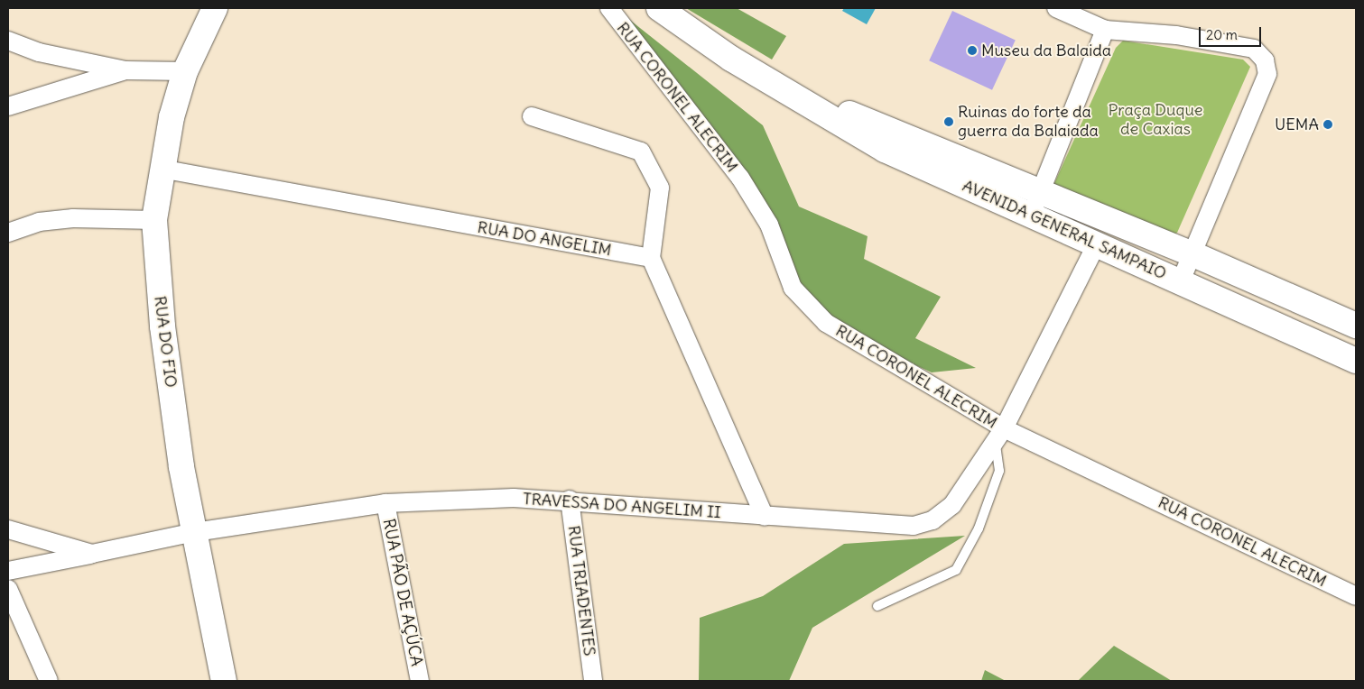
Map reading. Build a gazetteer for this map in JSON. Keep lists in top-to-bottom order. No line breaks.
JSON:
{"streets":{"street":["RUA CORONEL ALECRIM","AVENIDA GENERAL SAMPAIO","RUA DO ANGELIM","RUA DO FIO","TRAVESSA DO ANGELIM II","RUA TRIADENTES","RUA PÃO DE AÇÚCA"]},"crossings":[["RUA CORONEL ALECRIM","TRAVESSA DO ANGELIM II"],["AVENIDA GENERAL SAMPAIO","TRAVESSA DO ANGELIM II"],["RUA DO ANGELIM","RUA DO FIO"],["RUA DO FIO","TRAVESSA DO ANGELIM II"],["TRAVESSA DO ANGELIM II","RUA TRIADENTES"],["TRAVESSA DO ANGELIM II","RUA PÃO DE AÇÚCA"]],"parks":["Praça Duque de Caxias"],"places":["Museu da Balaida","Ruinas do forte da guerra da Balaiada","UEMA"],"scale_bar":"20 m"}
